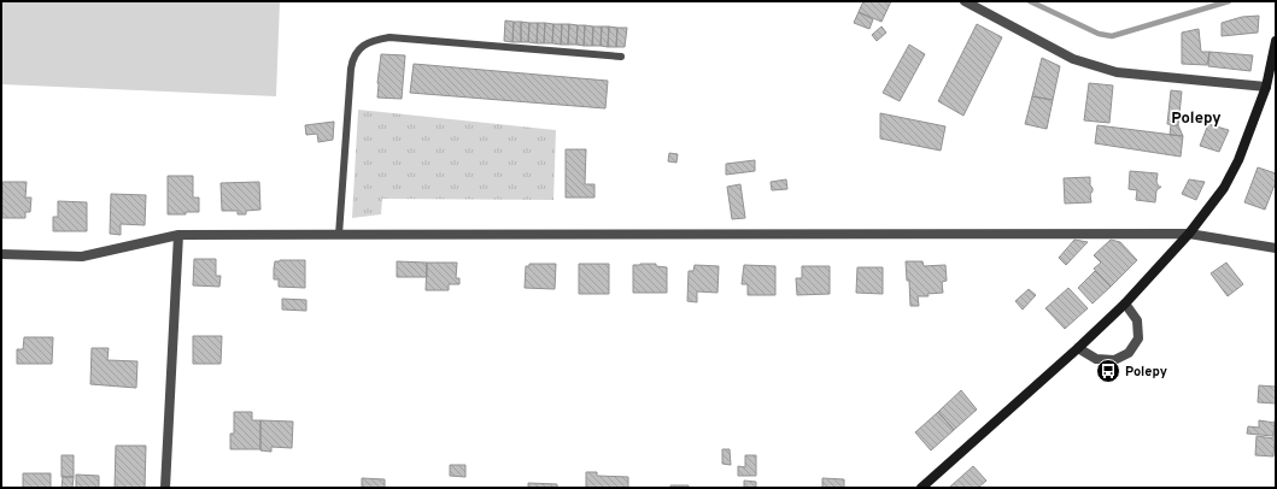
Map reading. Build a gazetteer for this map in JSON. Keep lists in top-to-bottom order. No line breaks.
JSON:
{"districts":["Polepy"],"places":{"bus stop":["Polepy"]}}
